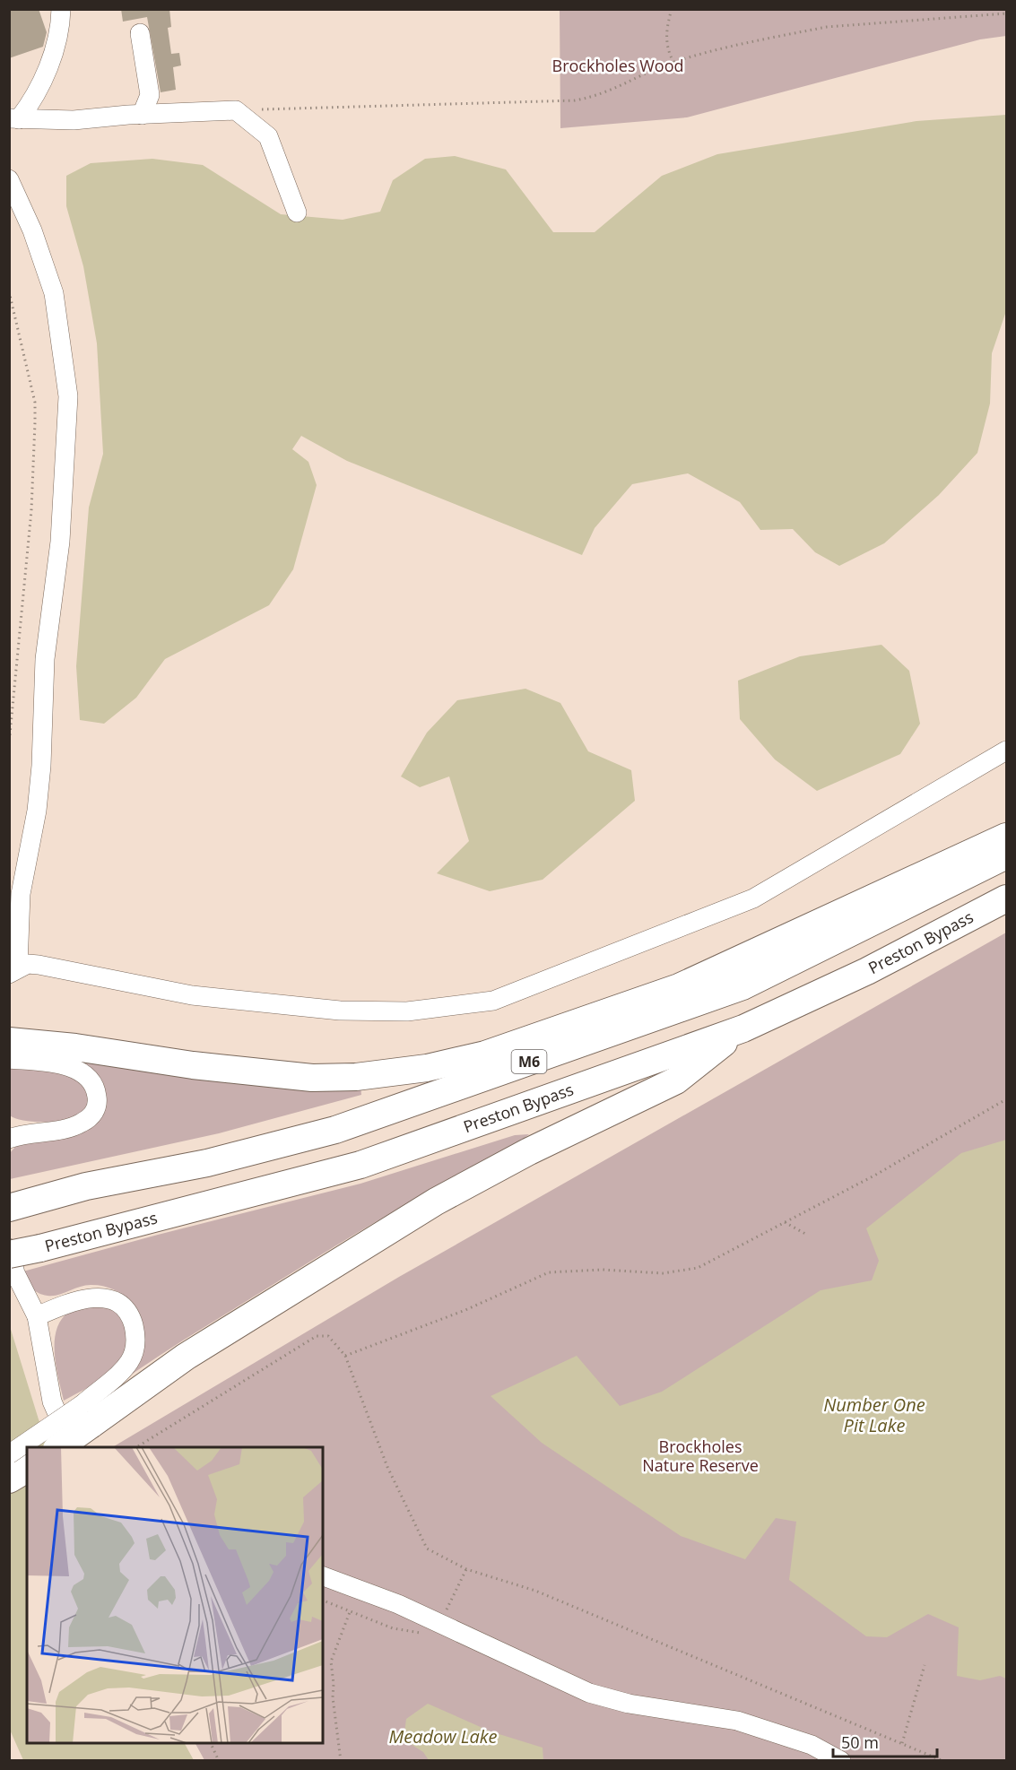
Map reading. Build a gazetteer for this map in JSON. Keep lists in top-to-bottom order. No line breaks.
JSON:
{"streets":{"highway":["Preston Bypass","M6"]},"water":["Number One Pit Lake","Meadow Lake"],"parks":["Brockholes Wood","Brockholes Nature Reserve"],"scale_bar":"50 m"}
